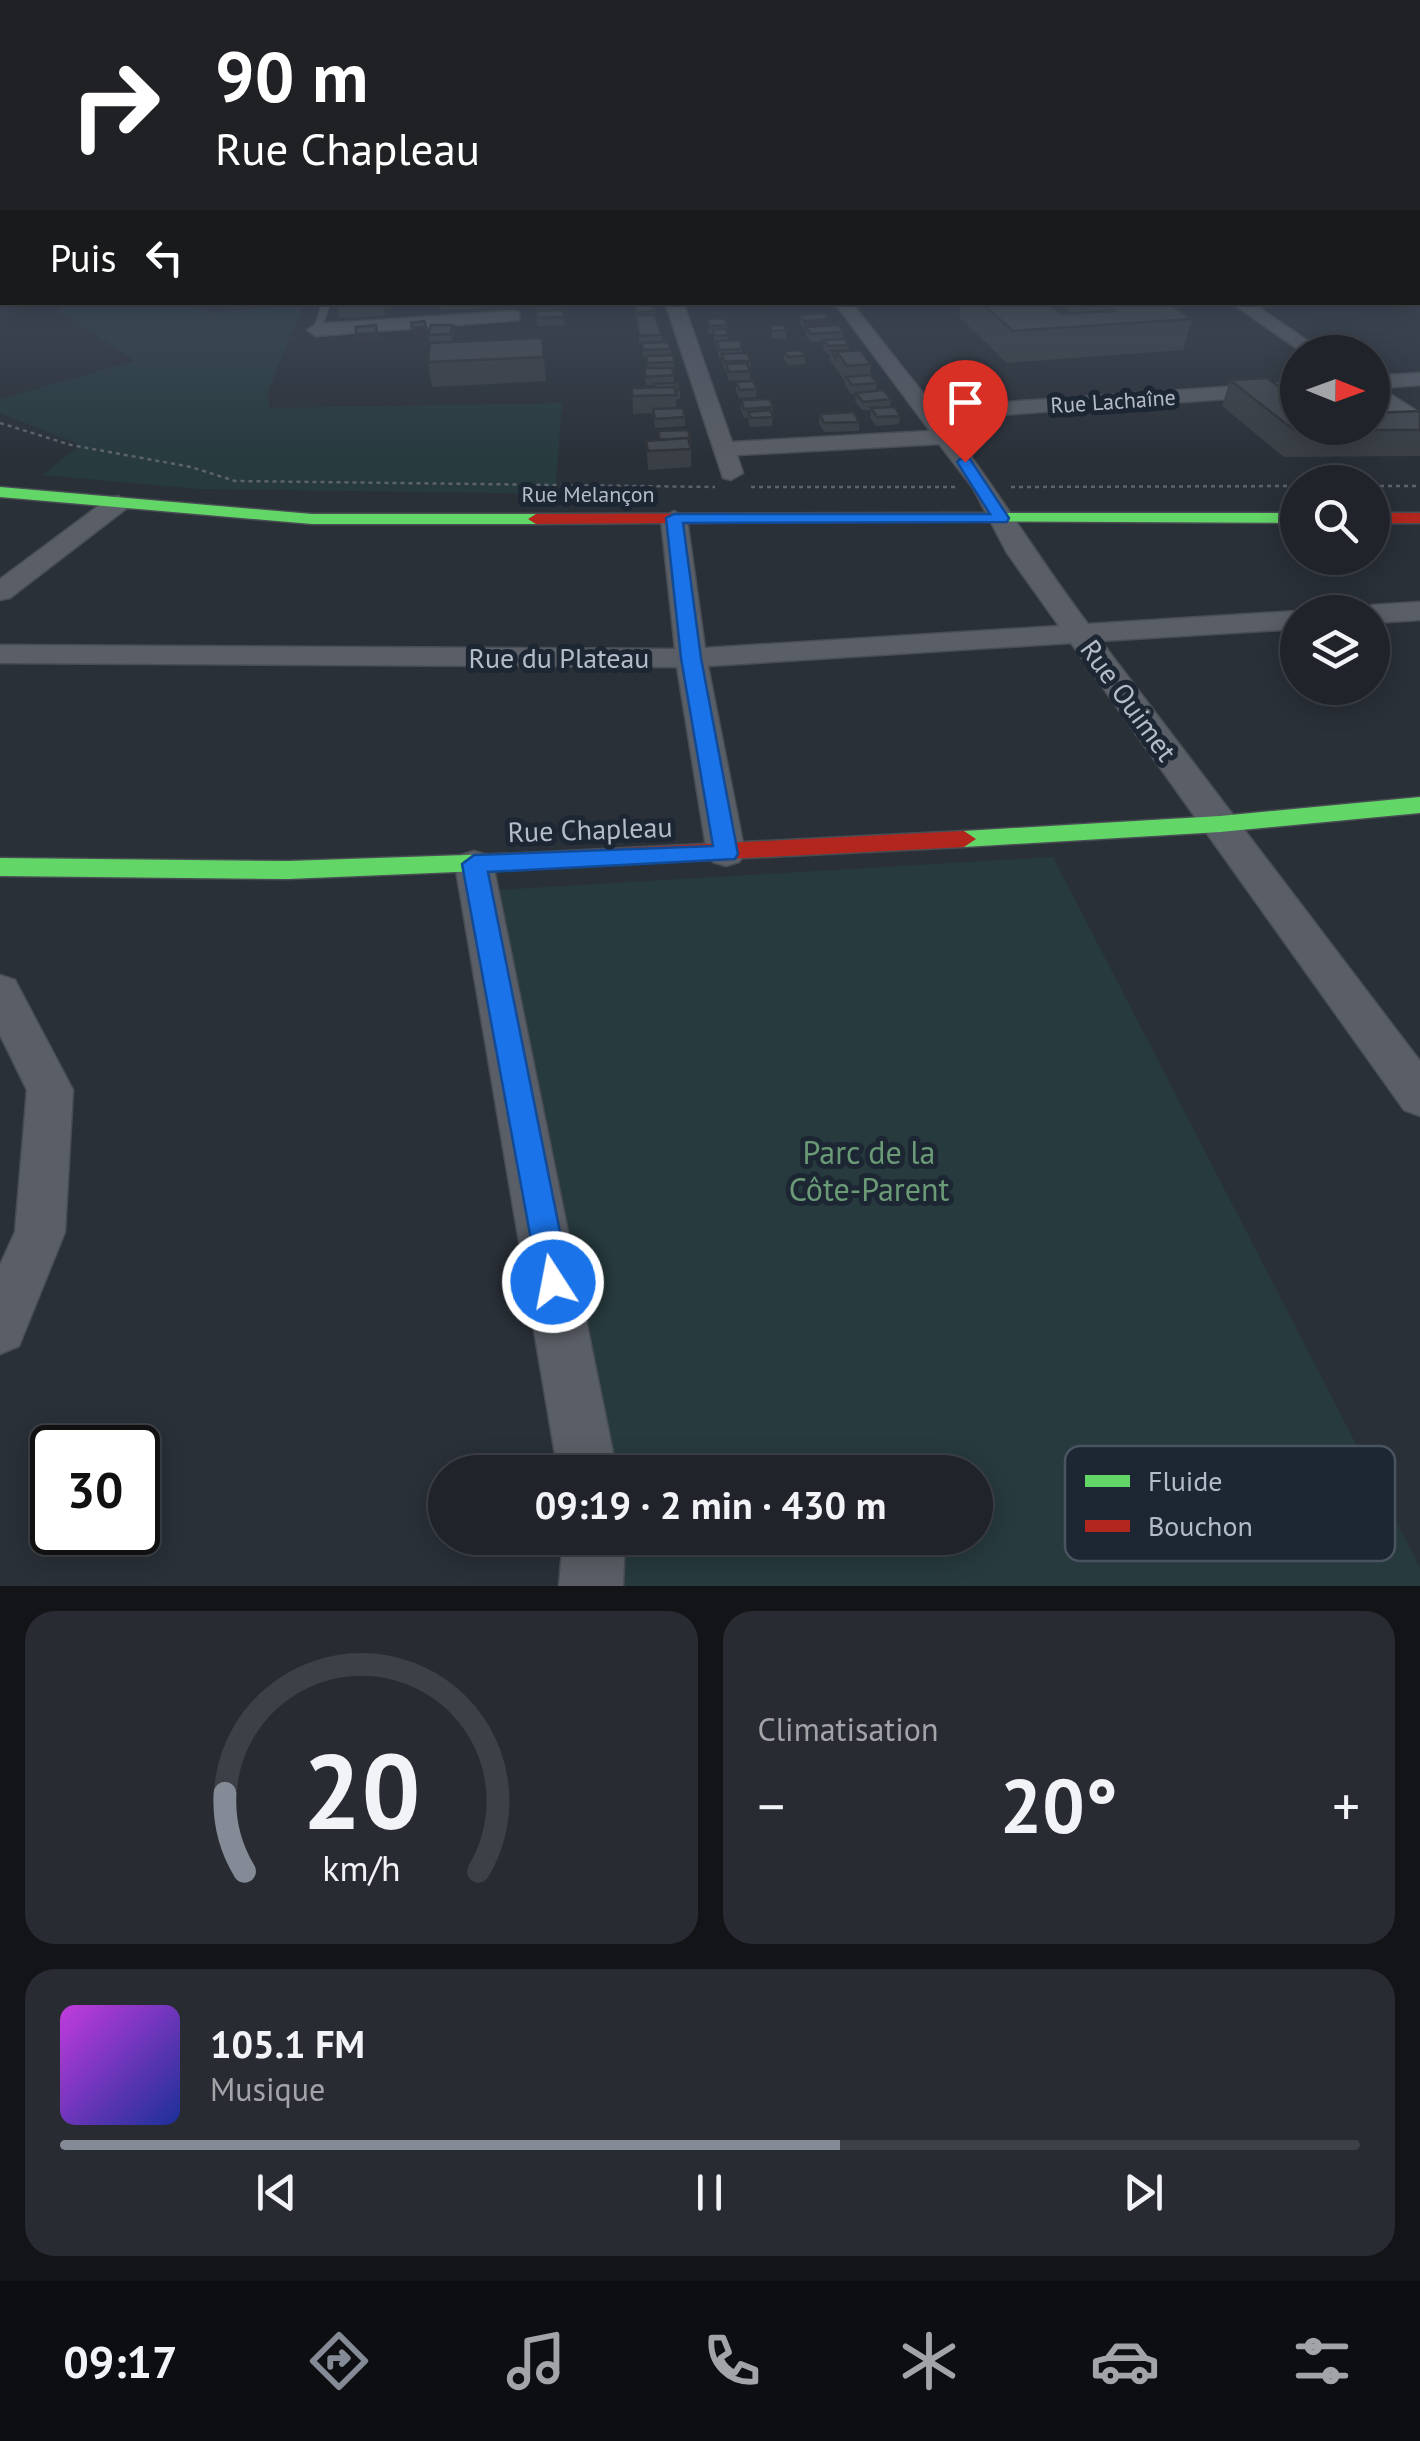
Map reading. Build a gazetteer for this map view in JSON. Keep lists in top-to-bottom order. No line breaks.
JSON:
{"streets":{"street":["Rue Lachaîne","Rue Melançon","Rue du Plateau","Rue Ouimet","Rue Chapleau"]},"crossings":[["Rue Lachaîne","Rue Ouimet"],["Rue Melançon","Rue Ouimet"],["Rue du Plateau","Rue Ouimet"],["Rue Ouimet","Rue Chapleau"]],"parks":["Parc de la Côte-Parent"],"legend":["Fluide","Bouchon"],"north":"right","page":{"turn":["90 m","Rue Chapleau"],"then":"Puis","limit":"30","trip":"09:19 · 2 min · 430 m","tile":"Climatisation","heat":["−","20°","+"],"song":["105.1 FM","Musique"],"tabs":"09:17","gauge":["20","km/h"]}}
